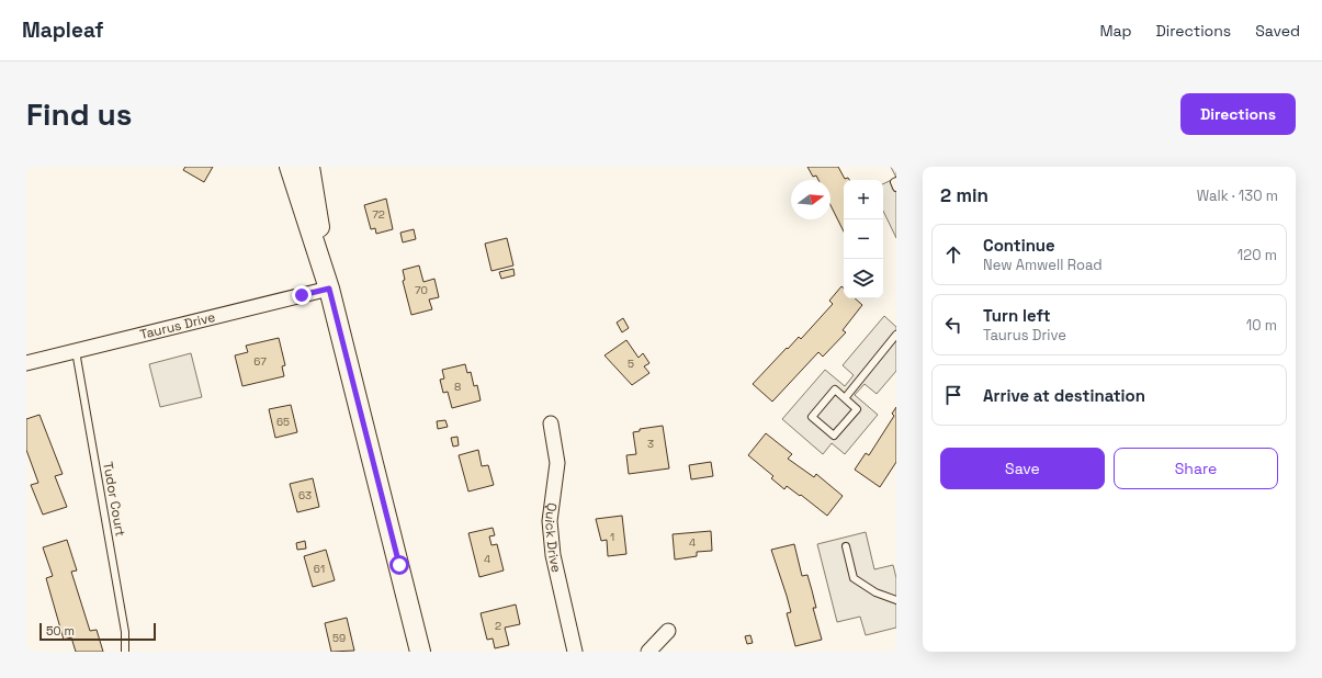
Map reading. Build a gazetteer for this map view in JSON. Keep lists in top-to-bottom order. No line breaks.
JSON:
{"streets":{"street":["Taurus Drive","Quick Drive"],"lane":["Tudor Court"]},"crossings":[["Taurus Drive","Tudor Court"]],"house_numbers":["72","70","67","5","8","65","3","63","1","4","4","61","2","59"],"scale_bar":"50 m","north":"right","page":{"header":"Mapleaf","nav":["Map","Directions","Saved"],"buttons":["Directions",["Save","Share"]],"title":"Find us","heading":["2 min","Walk · 130 m"],"map_buttons":["+","−"],"list":[["Continue","New Amwell Road","120 m"],["Turn left","Taurus Drive","10 m"],"Arrive at destination"],"scale":"50 m"}}
